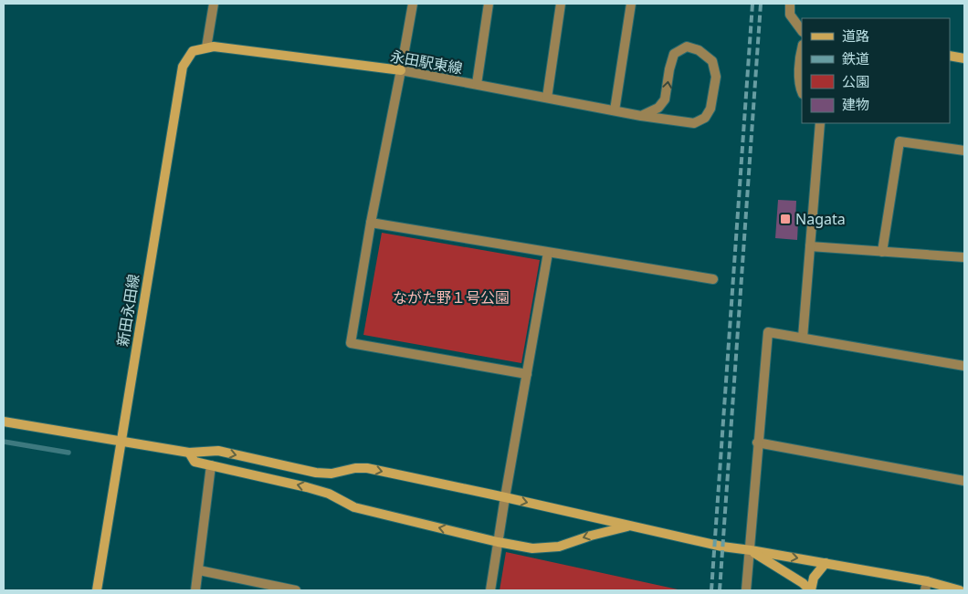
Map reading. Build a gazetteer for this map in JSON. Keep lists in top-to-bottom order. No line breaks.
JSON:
{"streets":{"street":["永田駅東線","新田永田線"]},"crossings":[["永田駅東線","新田永田線"]],"parks":["ながた野１号公園"],"places":{"transit":["Nagata"]},"legend":["道路","鉄道","公園","建物"]}
